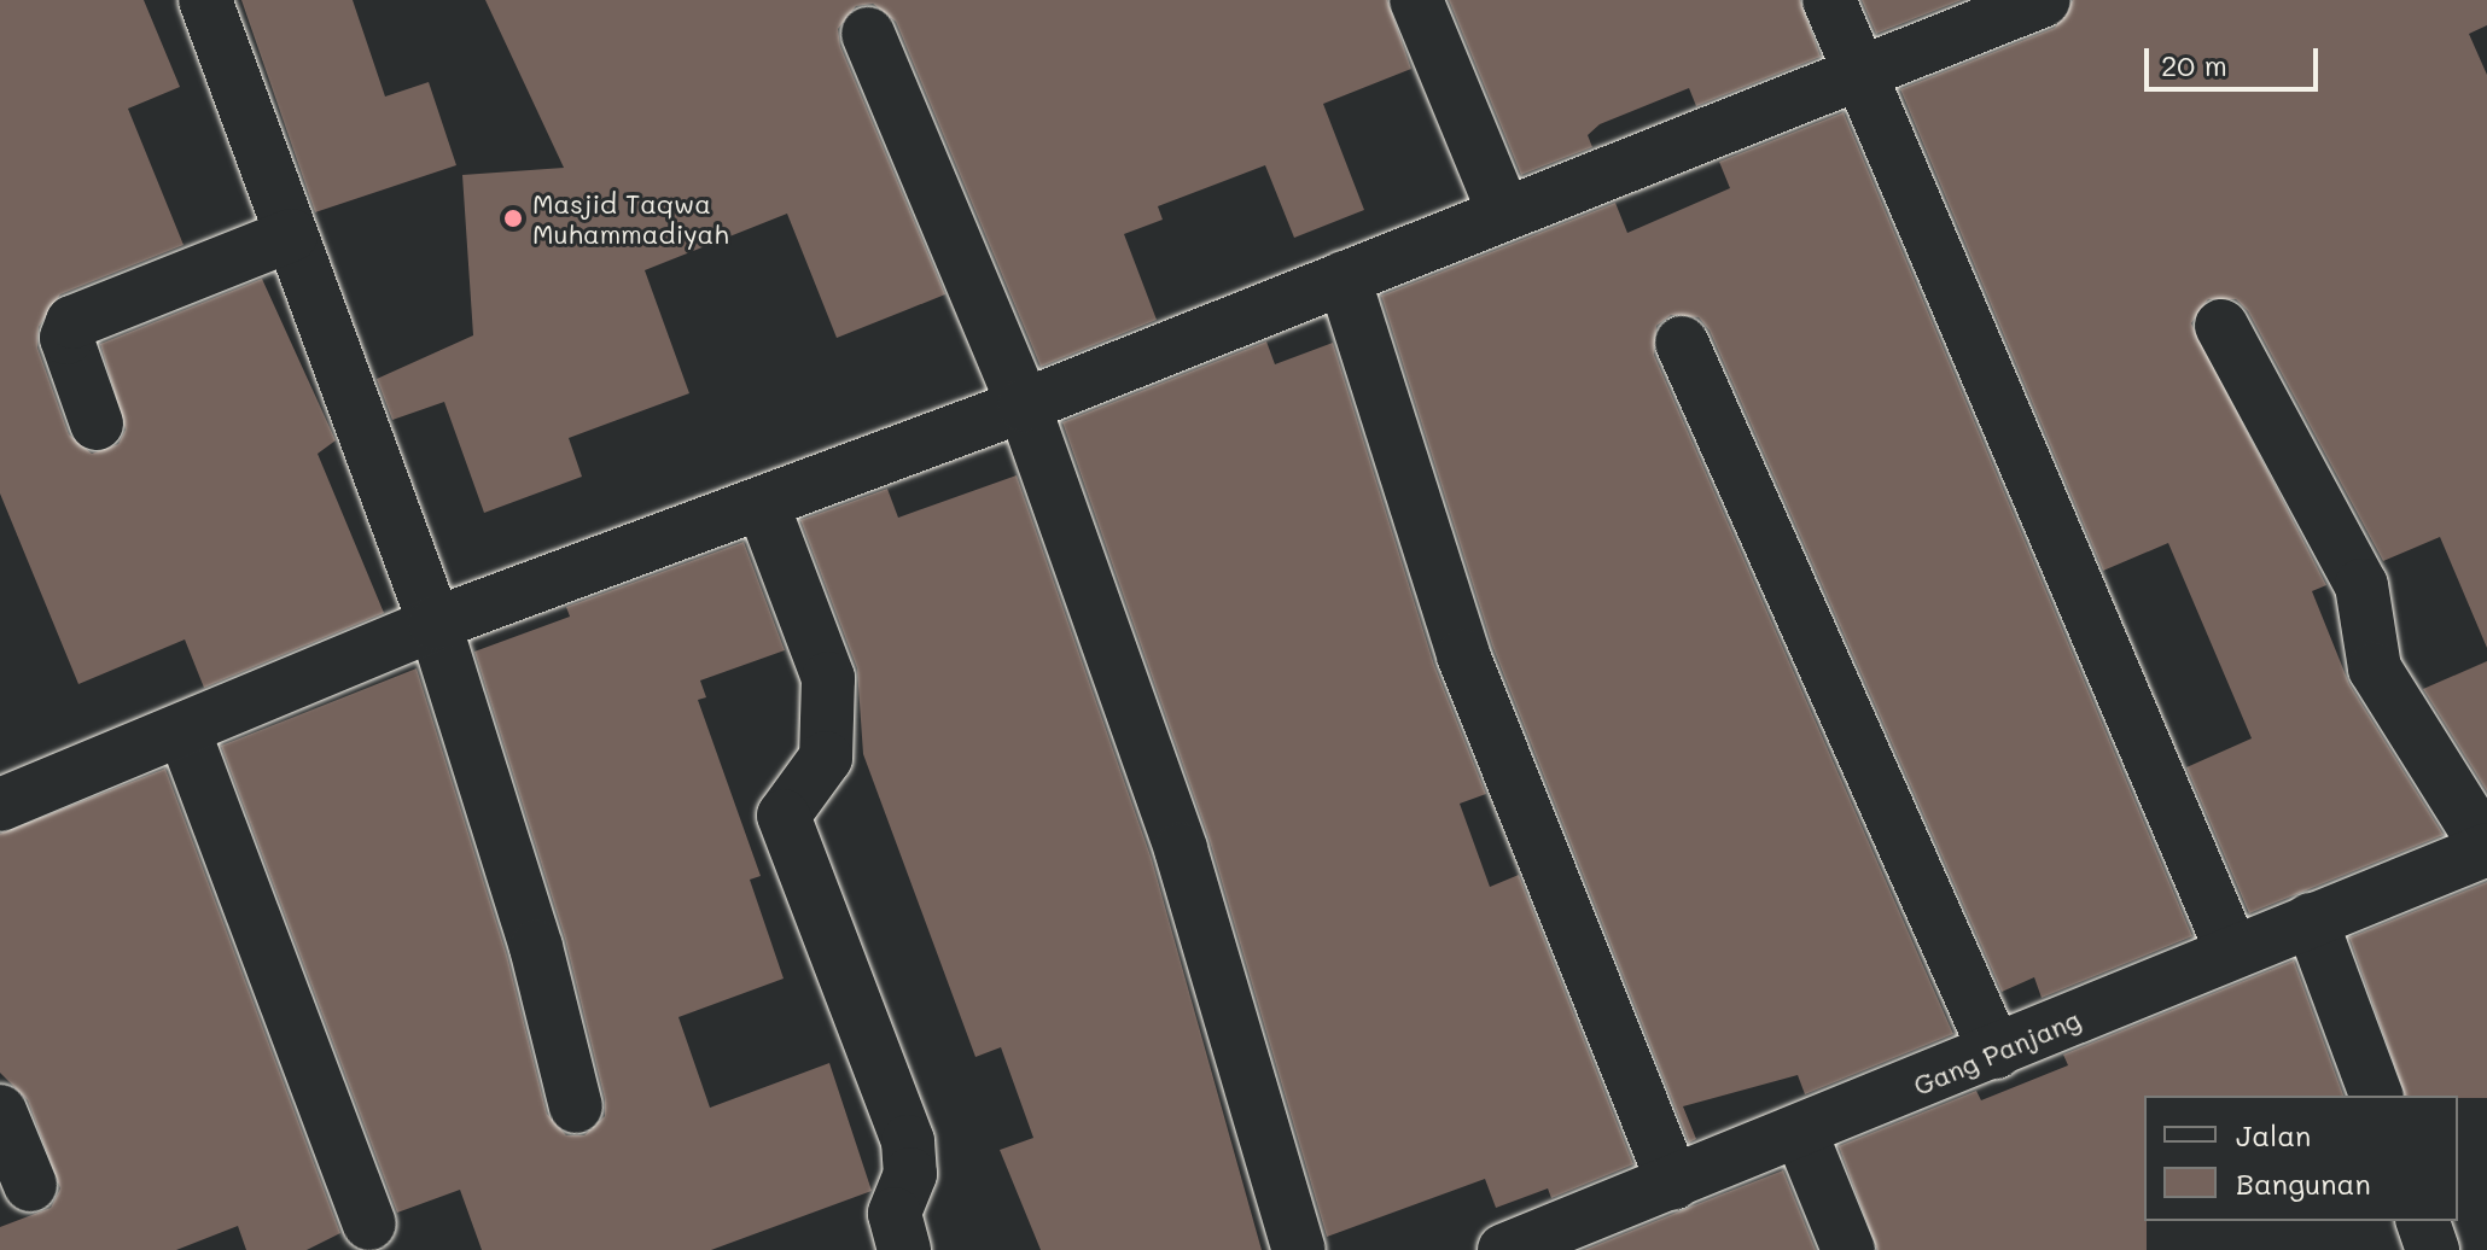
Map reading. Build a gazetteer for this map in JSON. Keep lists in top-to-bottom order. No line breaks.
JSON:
{"streets":{"street":["Gang Panjang"]},"places":["Masjid Taqwa Muhammadiyah"],"legend":["Jalan","Bangunan"],"scale_bar":"20 m"}
